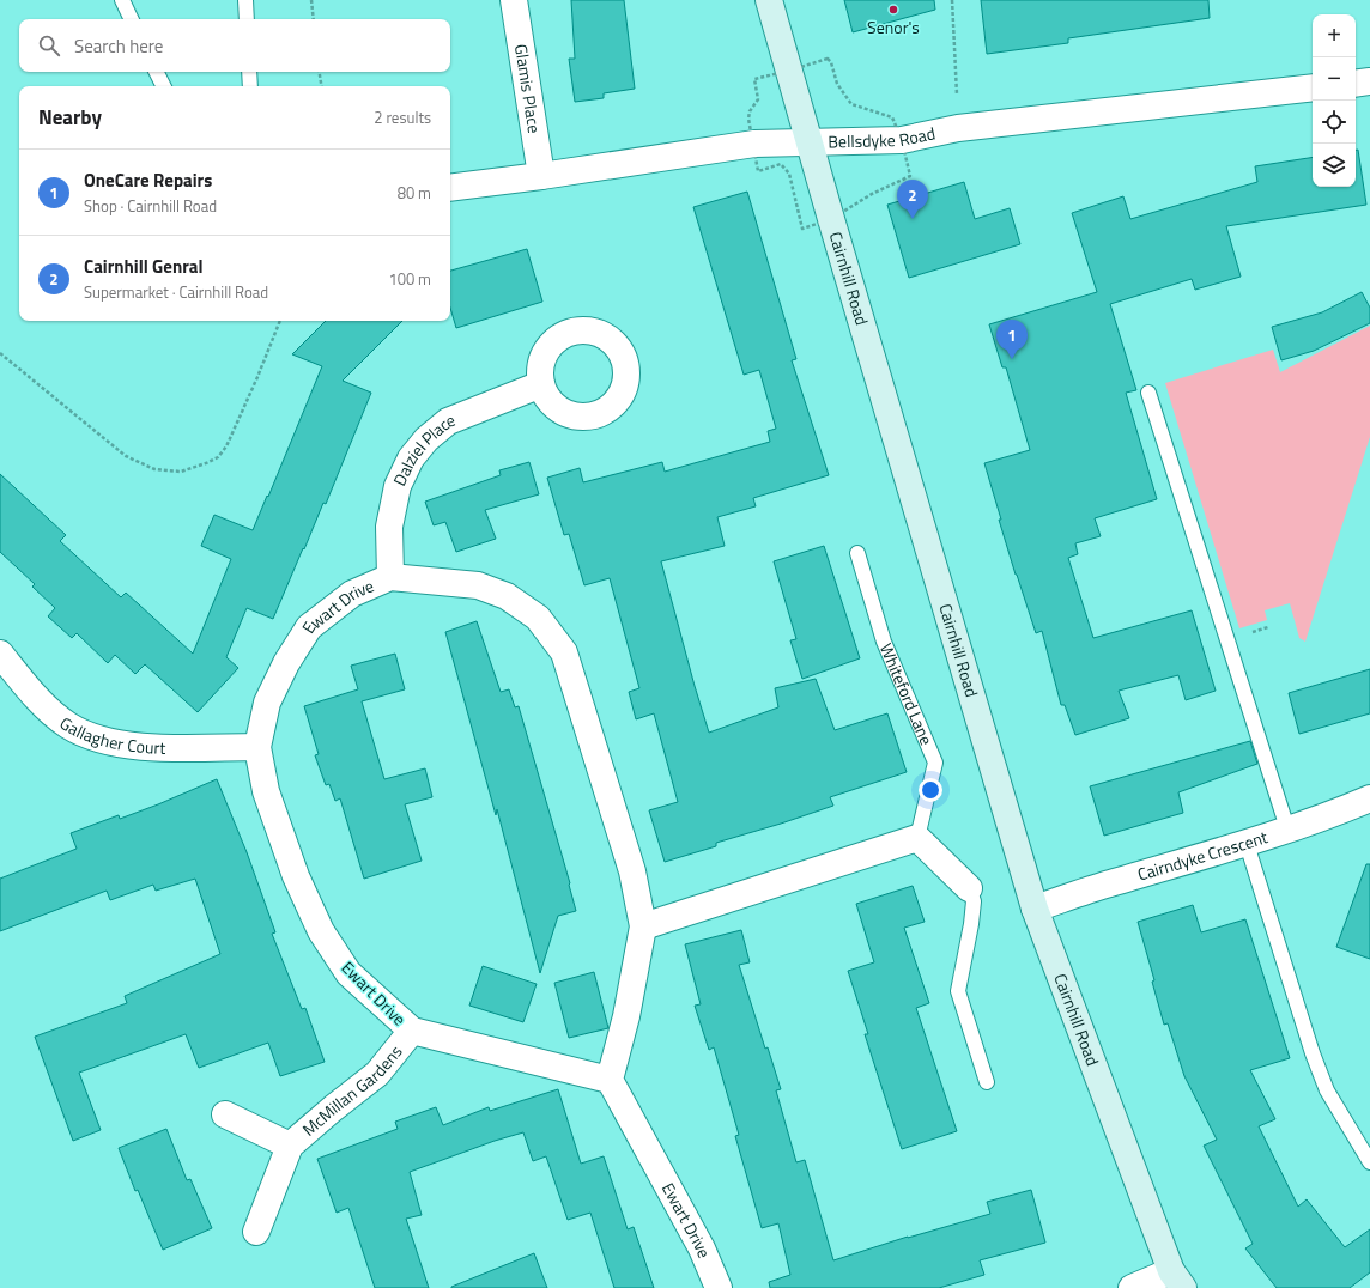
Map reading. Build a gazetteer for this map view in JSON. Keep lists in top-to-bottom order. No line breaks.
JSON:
{"streets":{"main road":["Cairnhill Road"],"street":["Glamis Place","Bellsdyke Road","Dalziel Place","Ewart Drive","Gallagher Court","Cairndyke Crescent","McMillan Gardens"],"lane":["Whiteford Lane"]},"crossings":[["Glamis Place","Bellsdyke Road"],["Bellsdyke Road","Cairnhill Road"],["Cairnhill Road","Cairndyke Crescent"],["Dalziel Place","Ewart Drive"],["Ewart Drive","Gallagher Court"],["Ewart Drive","McMillan Gardens"]],"places":["Senor's"],"page":{"map_buttons":["+","−"],"search":"Search here","heading":["Nearby","2 results"],"list":[{"mark":"1","name":"OneCare Repairs","note":"Shop · Cairnhill Road","value":"80 m"},{"mark":"2","name":"Cairnhill Genral","note":"Supermarket · Cairnhill Road","value":"100 m"}],"pins":["2","1"]}}
